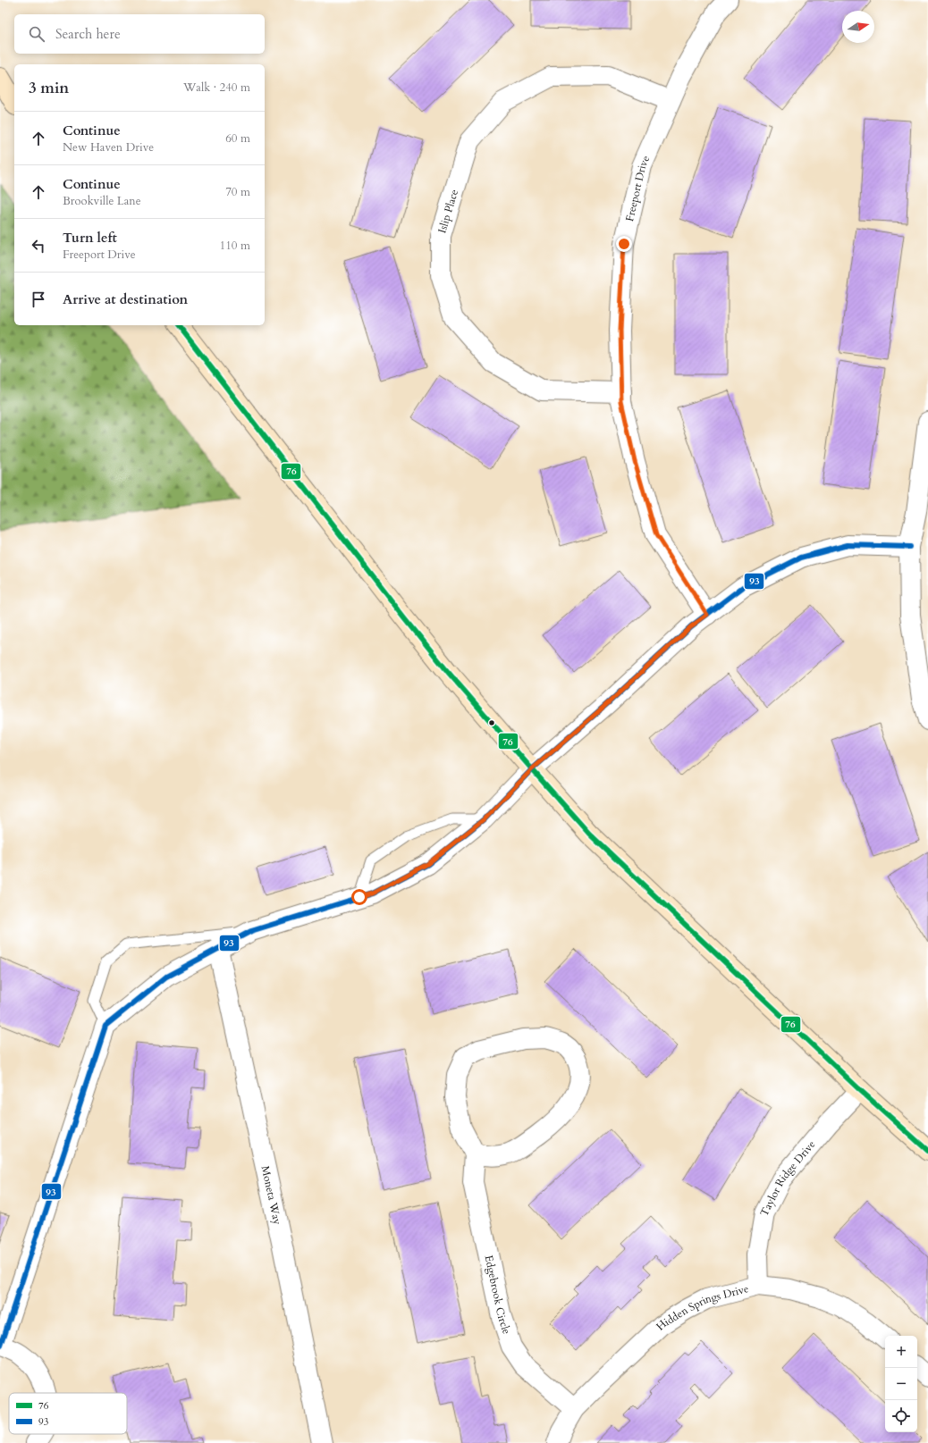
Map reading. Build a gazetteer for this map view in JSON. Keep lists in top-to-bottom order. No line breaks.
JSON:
{"streets":{"street":["Freeport Drive","Islip Place","Taylor Ridge Drive","Moneta Way","Edgebrook Circle","Hidden Springs Drive"]},"crossings":[["Freeport Drive","Islip Place"],["Taylor Ridge Drive","Hidden Springs Drive"],["Edgebrook Circle","Hidden Springs Drive"]],"lines":["transit line 76","transit line 93"],"legend":["76","93"],"north":"right","page":{"search":"Search here","heading":["3 min","Walk · 240 m"],"list":[["Continue","New Haven Drive","60 m"],["Continue","Brookville Lane","70 m"],["Turn left","Freeport Drive","110 m"],"Arrive at destination"],"map_buttons":["+","−"]}}
